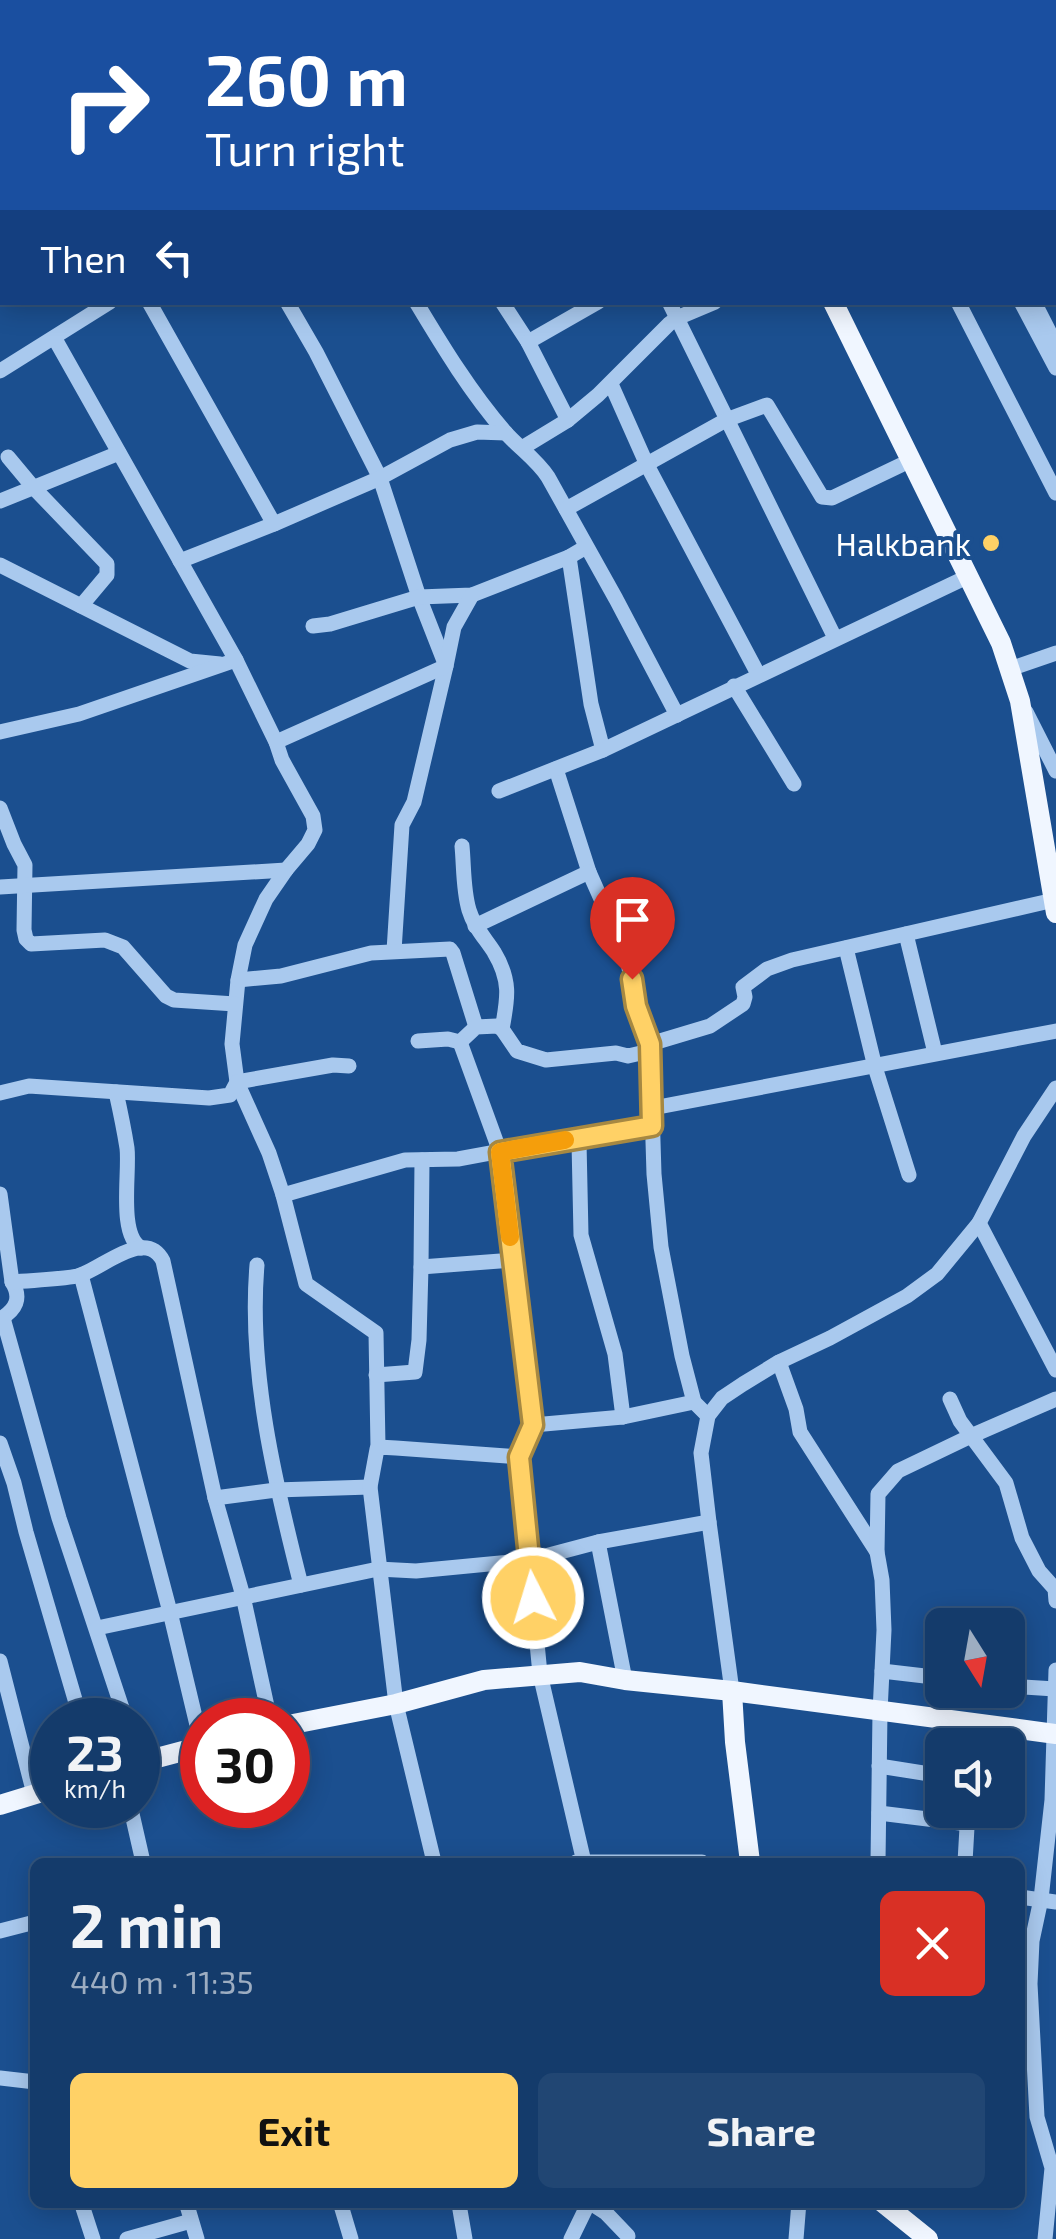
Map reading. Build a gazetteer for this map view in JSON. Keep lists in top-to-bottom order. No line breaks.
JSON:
{"places":["Halkbank"],"north":"bottom","page":{"turn":["260 m","Turn right"],"then":"Then","speed":"23 km/h","limit":"30","heading":["2 min","440 m · 11:35"],"buttons":["Exit","Share"]}}
